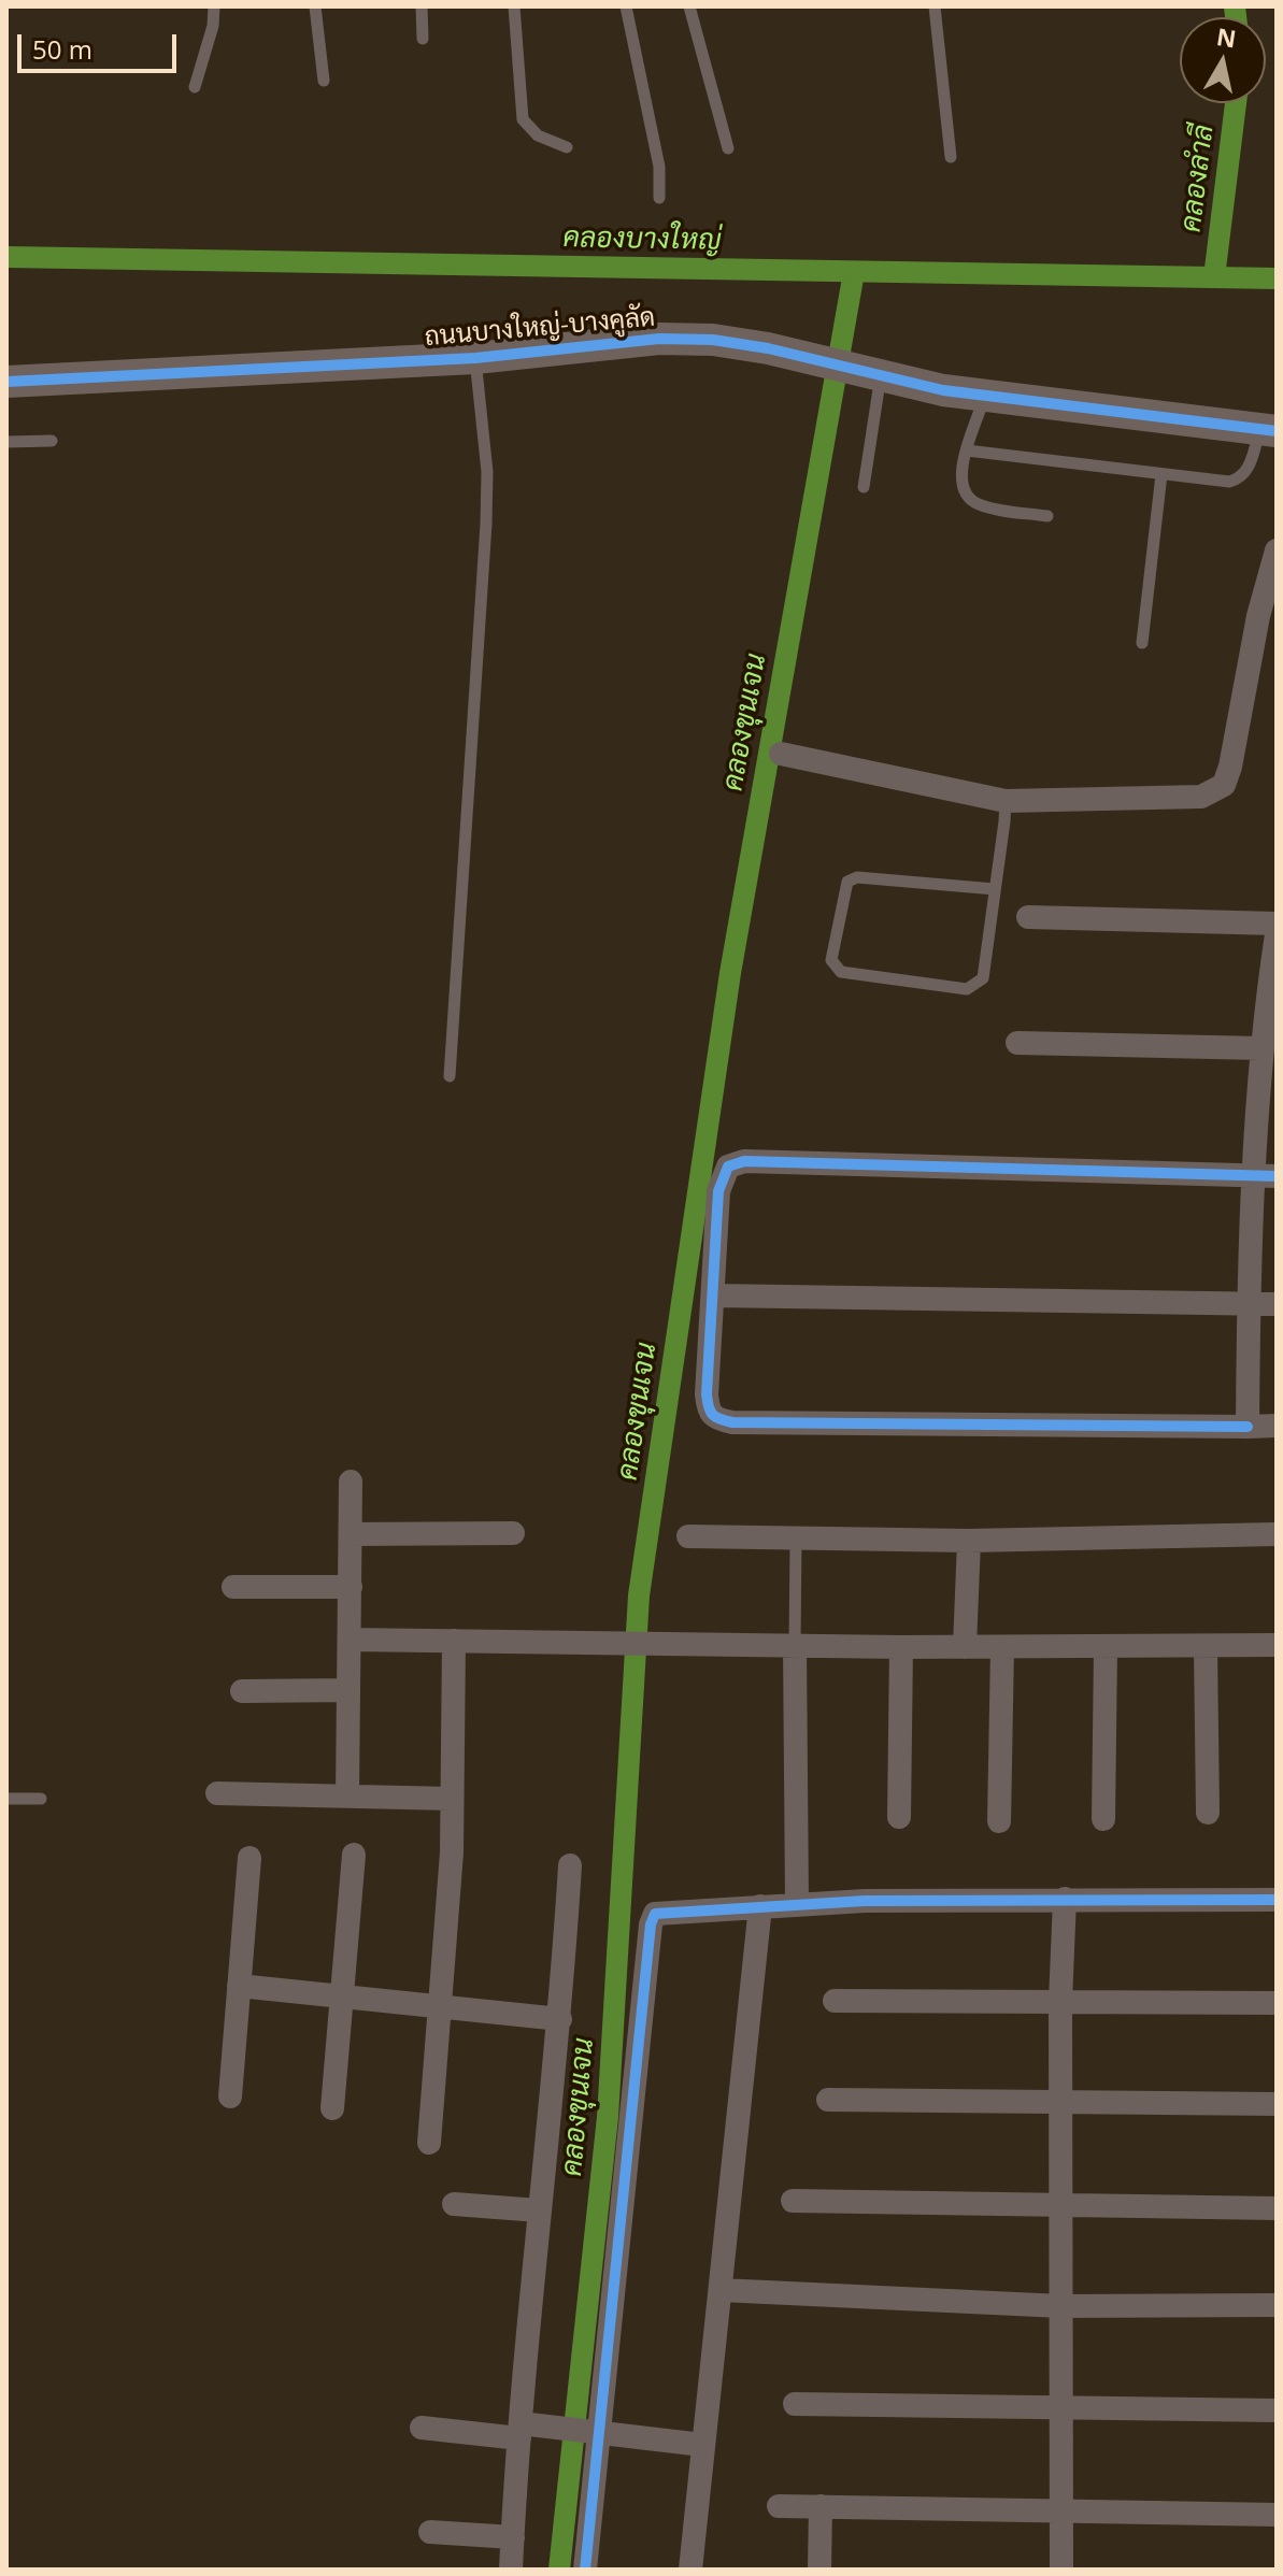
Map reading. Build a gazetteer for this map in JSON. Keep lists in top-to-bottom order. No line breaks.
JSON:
{"streets":{"street":["ถนนบางใหญ่-บางคูลัด"]},"water":["คลองลำลี","คลองบางใหญ่","คลองขุนเจน"],"scale_bar":"50 m","north":"top"}
